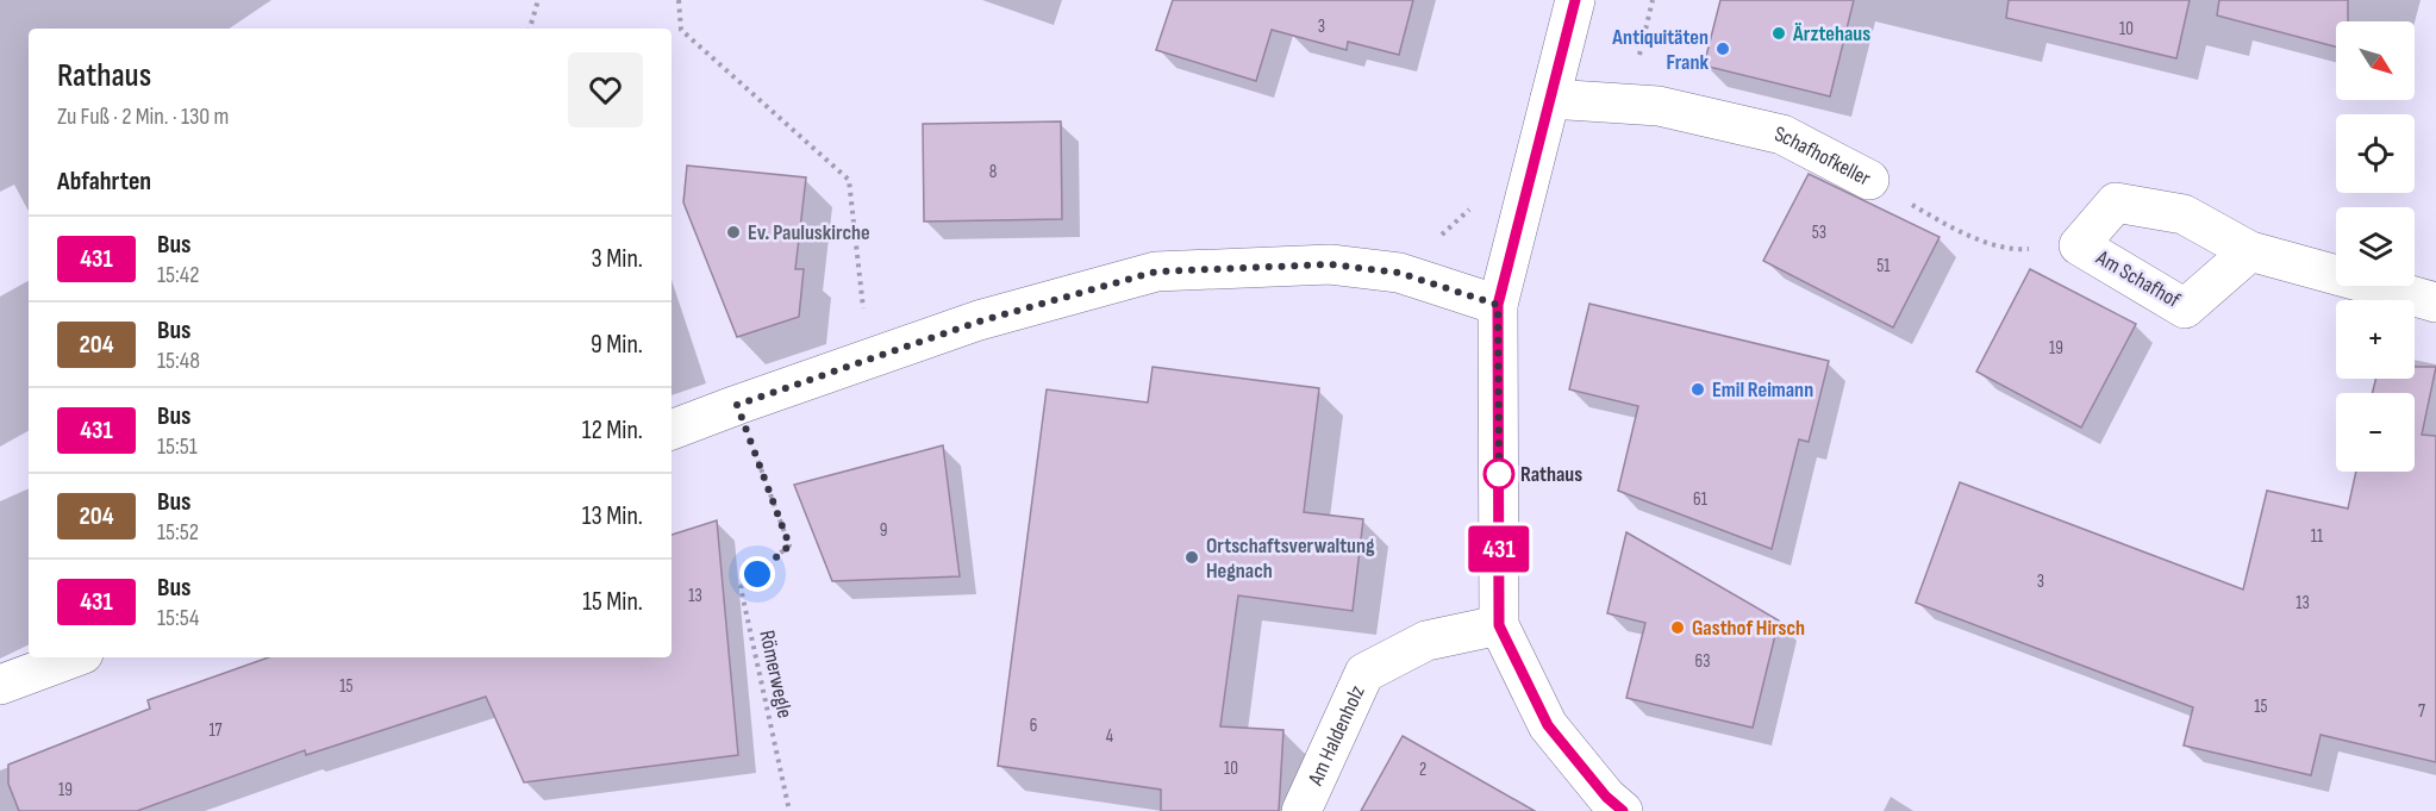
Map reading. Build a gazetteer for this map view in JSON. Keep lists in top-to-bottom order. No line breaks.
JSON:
{"streets":{"street":["Schafhofkeller","Am Schafhof","Am Haldenholz"],"path":["Römerwegle"]},"crossings":[["Schafhofkeller","Am Schafhof"]],"places":["Ärztehaus","Antiquitäten Frank","Ev. Pauluskirche","Emil Reimann","Rathaus","Ortschaftsverwaltung Hegnach","Gasthof Hirsch"],"lines":["bus line 431"],"house_numbers":["3","10","8","53","51","19","61","9","11","3","13","13","63","15","15","7","6","17","4","10","2","19"],"north":"bottom right","page":{"on_map":"431","map_buttons":["+","−"],"heading":[["Rathaus","Zu Fuß · 2 Min. · 130 m"],"Abfahrten"],"list":[{"mark":"431","name":"Bus","note":"15:42","value":"3 Min."},{"mark":"204","name":"Bus","note":"15:48","value":"9 Min."},{"mark":"431","name":"Bus","note":"15:51","value":"12 Min."},{"mark":"204","name":"Bus","note":"15:52","value":"13 Min."},{"mark":"431","name":"Bus","note":"15:54","value":"15 Min."}]}}
